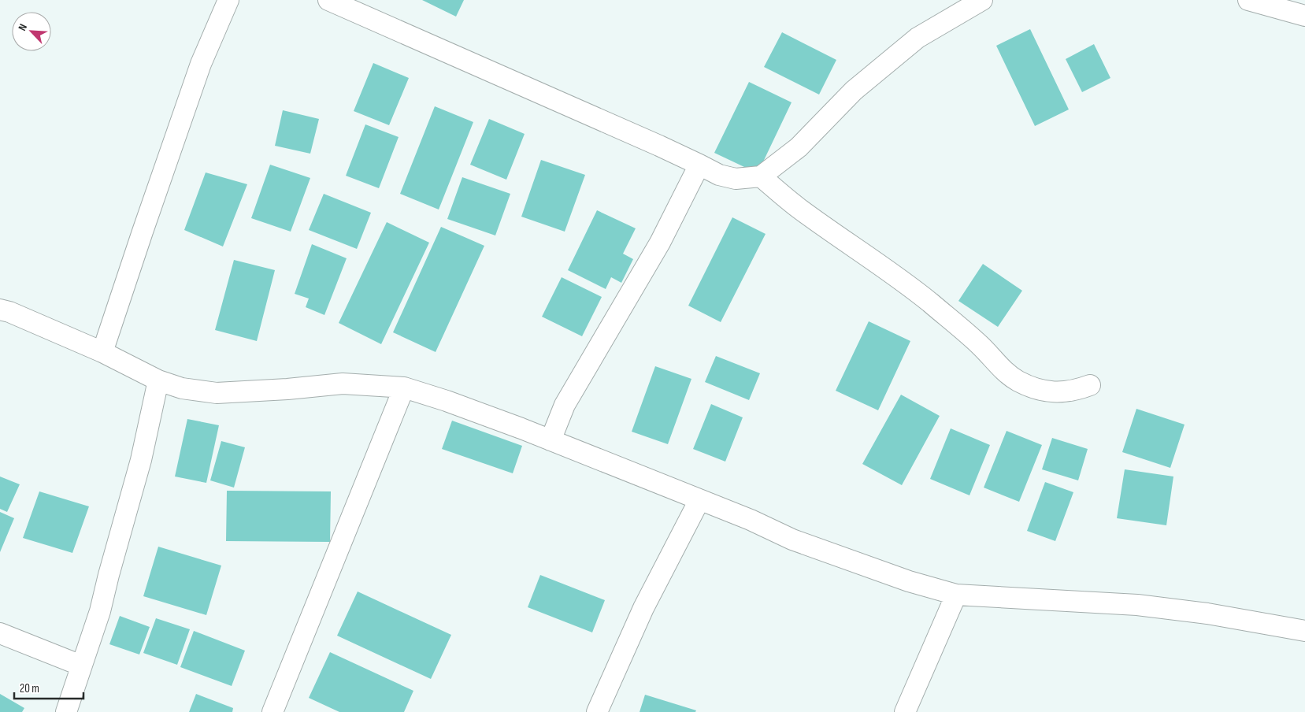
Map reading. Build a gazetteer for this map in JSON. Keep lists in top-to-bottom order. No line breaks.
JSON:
{"scale_bar":"20 m","north":"top left"}
